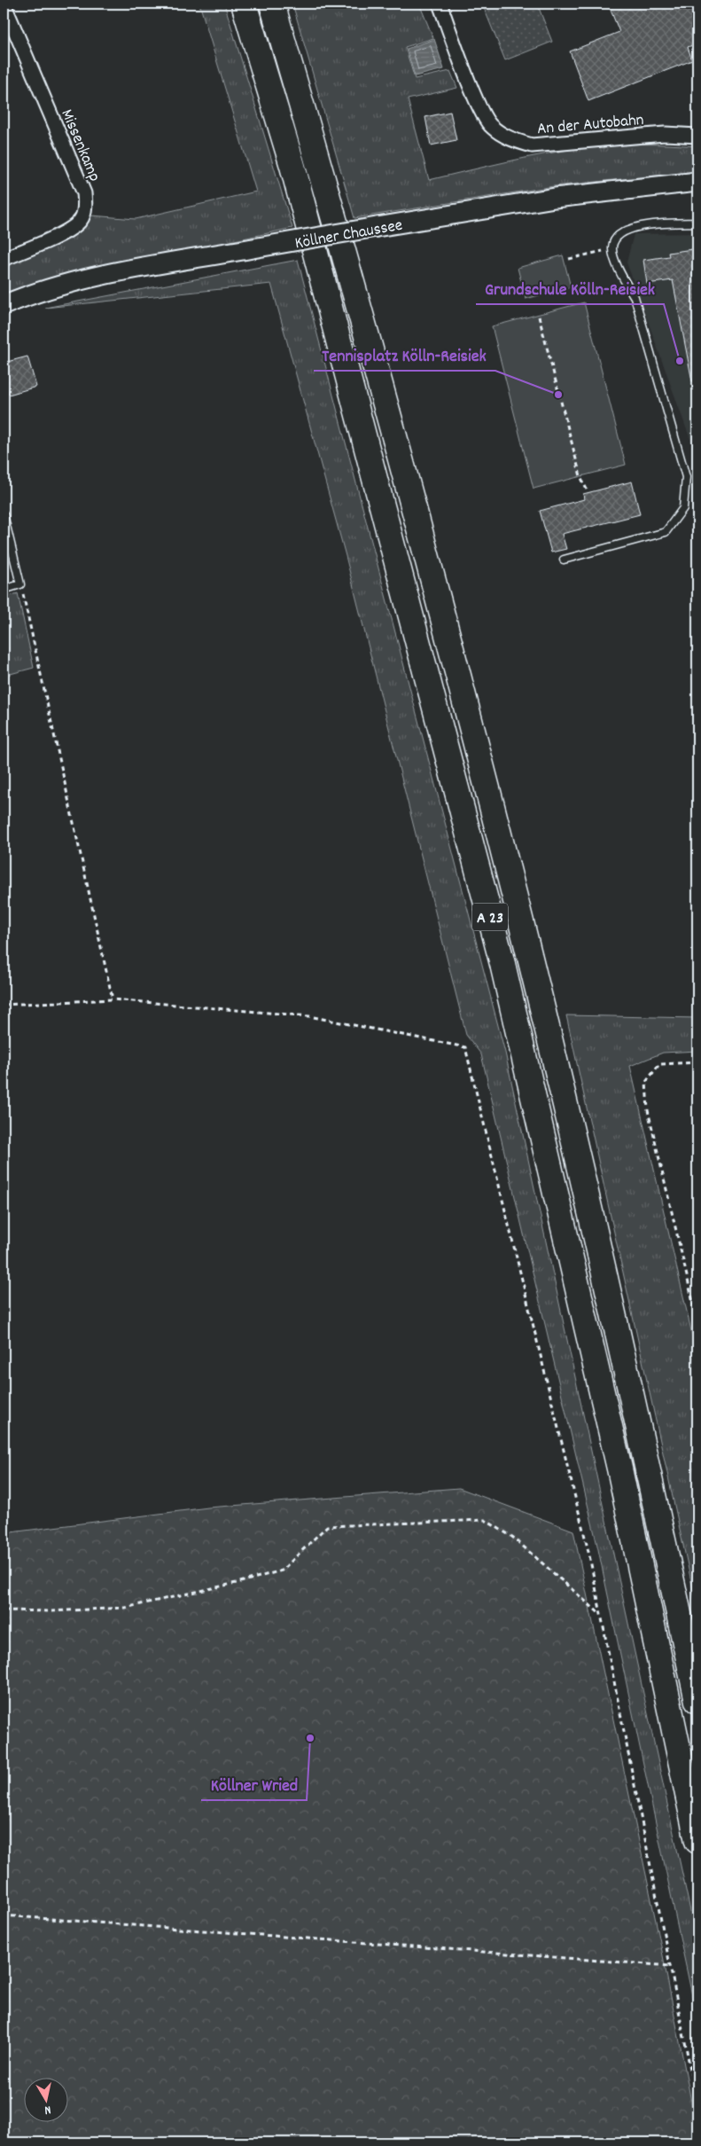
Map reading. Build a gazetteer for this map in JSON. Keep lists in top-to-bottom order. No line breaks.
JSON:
{"streets":{"highway":["A 23"],"street":["An der Autobahn","Missenkamp","Köllner Chaussee"]},"places":["Grundschule Kölln-Reisiek","Tennisplatz Kölln-Reisiek","Köllner Wried"],"north":"bottom"}
